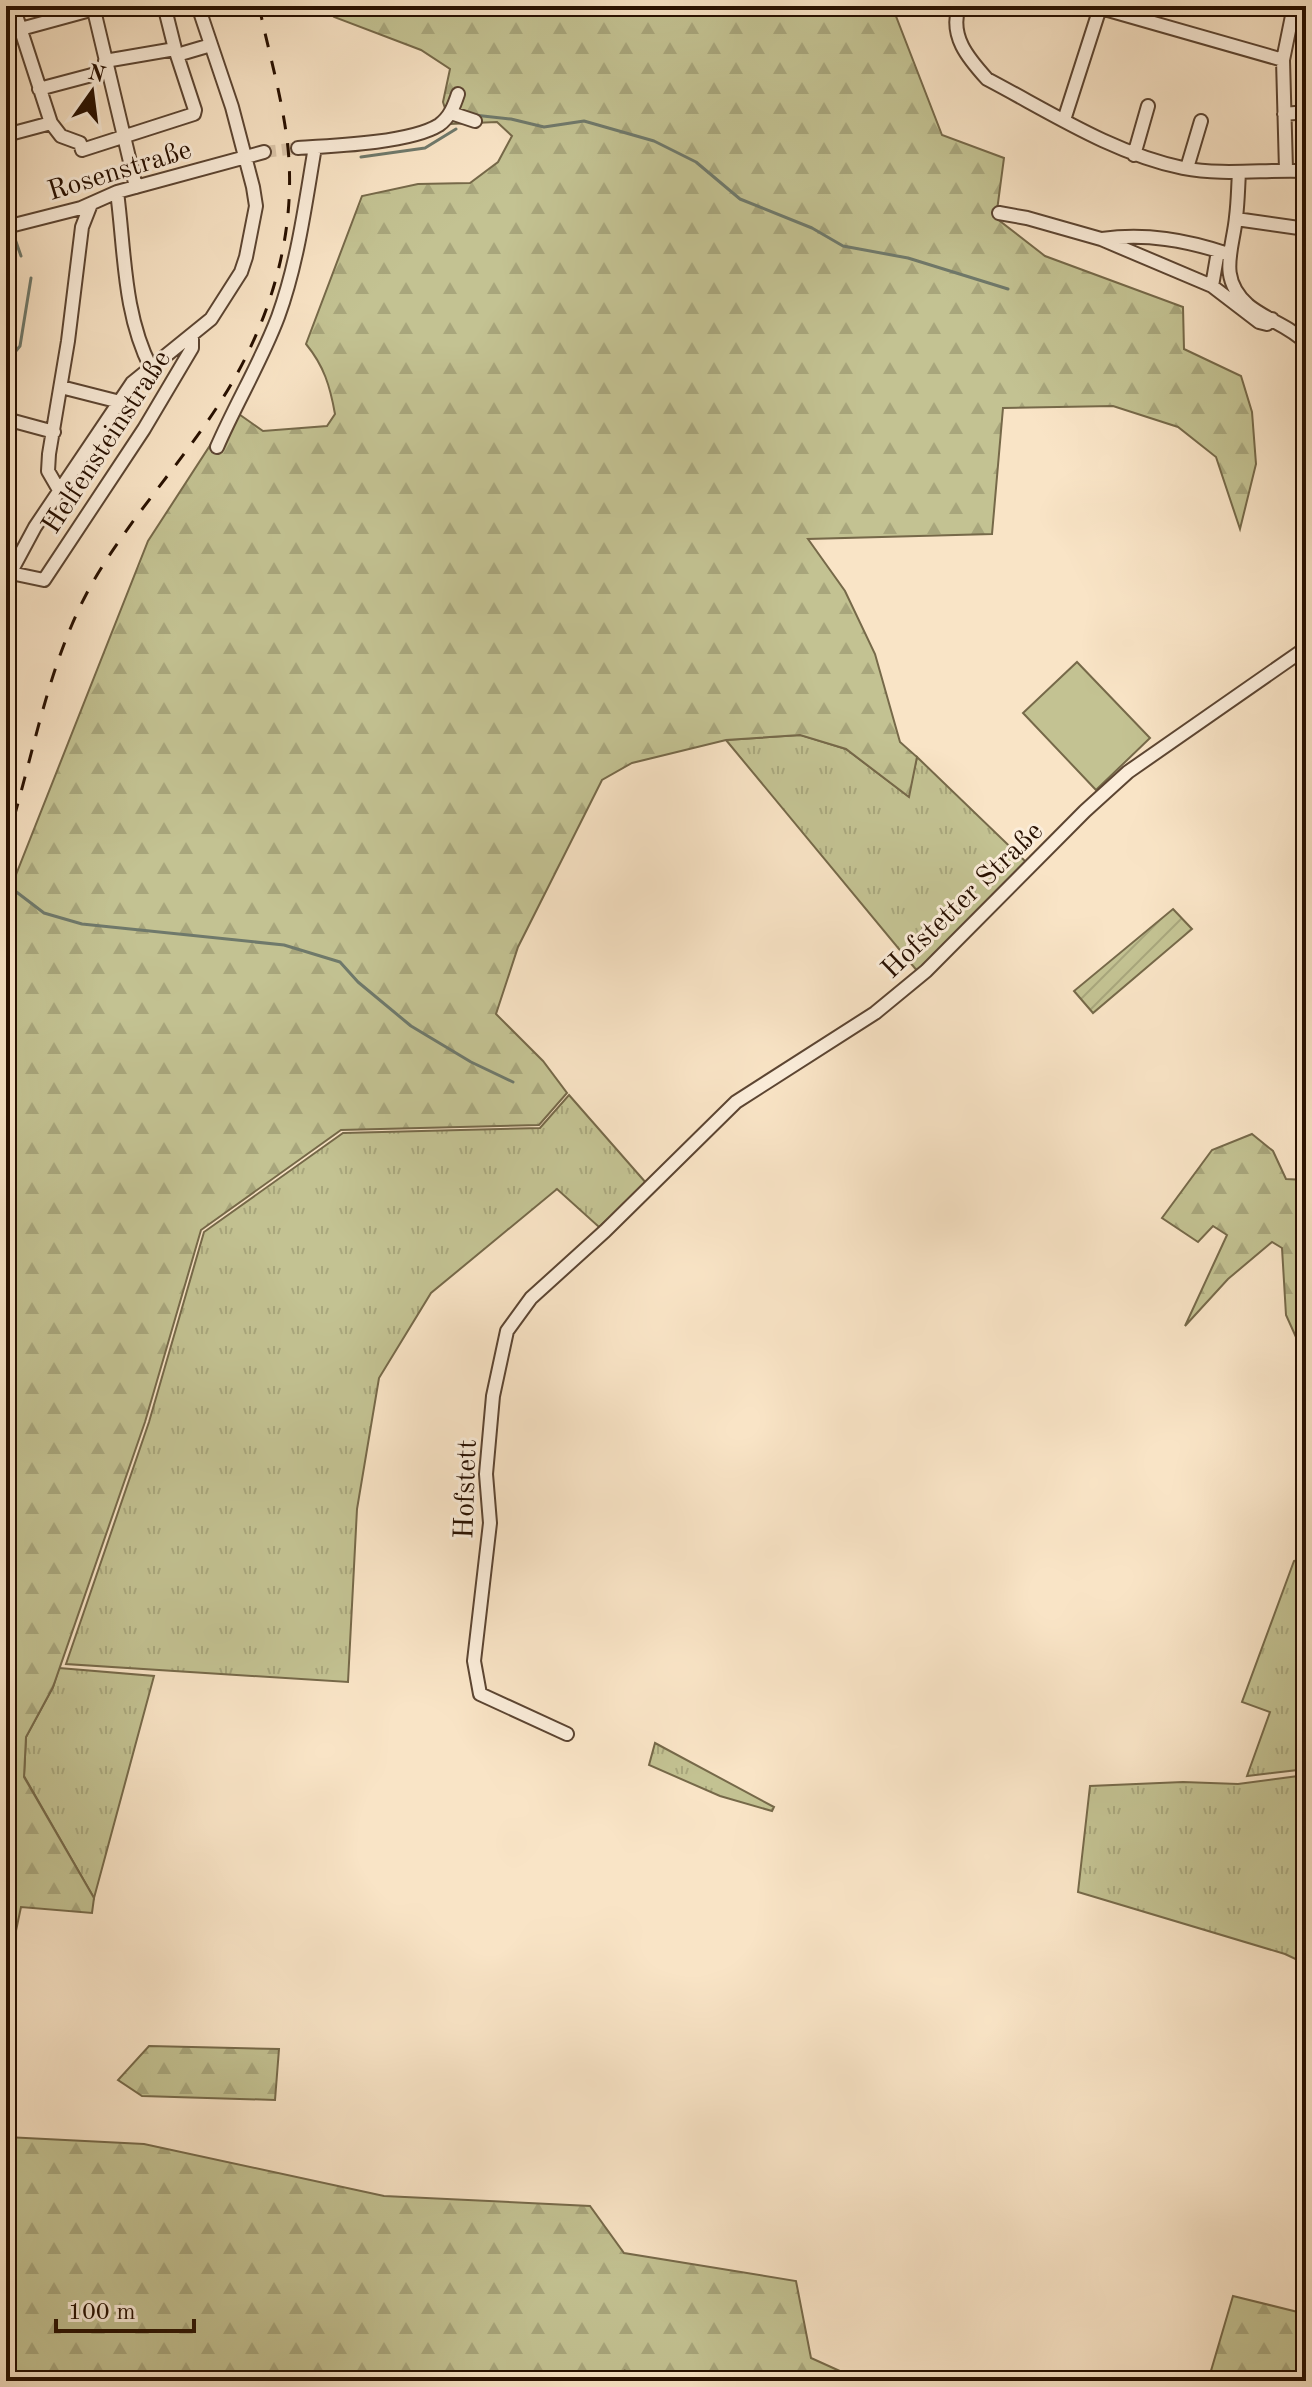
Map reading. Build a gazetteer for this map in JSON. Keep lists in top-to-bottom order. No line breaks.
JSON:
{"streets":{"street":["Rosenstraße","Helfensteinstraße","Hofstetter Straße","Hofstett"]},"crossings":[["Rosenstraße","Helfensteinstraße"],["Hofstetter Straße","Hofstett"]],"scale_bar":"100 m","north":"top"}
